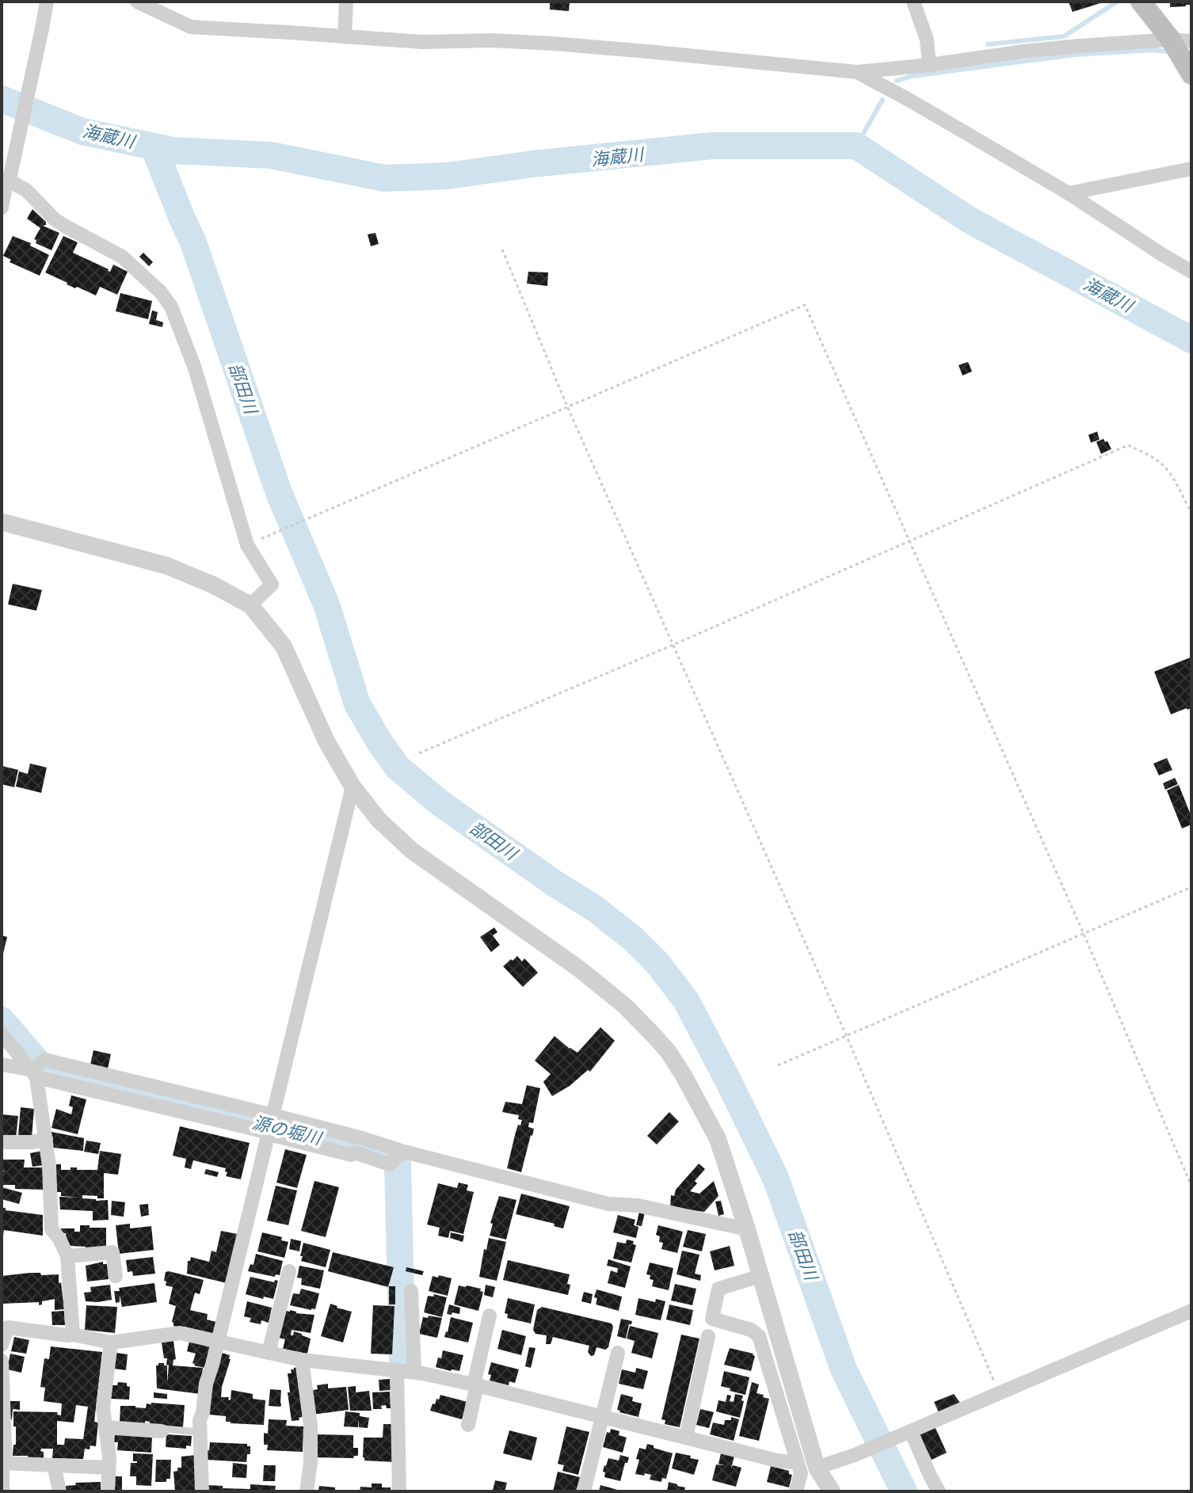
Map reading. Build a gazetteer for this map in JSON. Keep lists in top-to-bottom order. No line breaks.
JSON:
{"water":["海蔵川","部田川","源の堀川"]}
